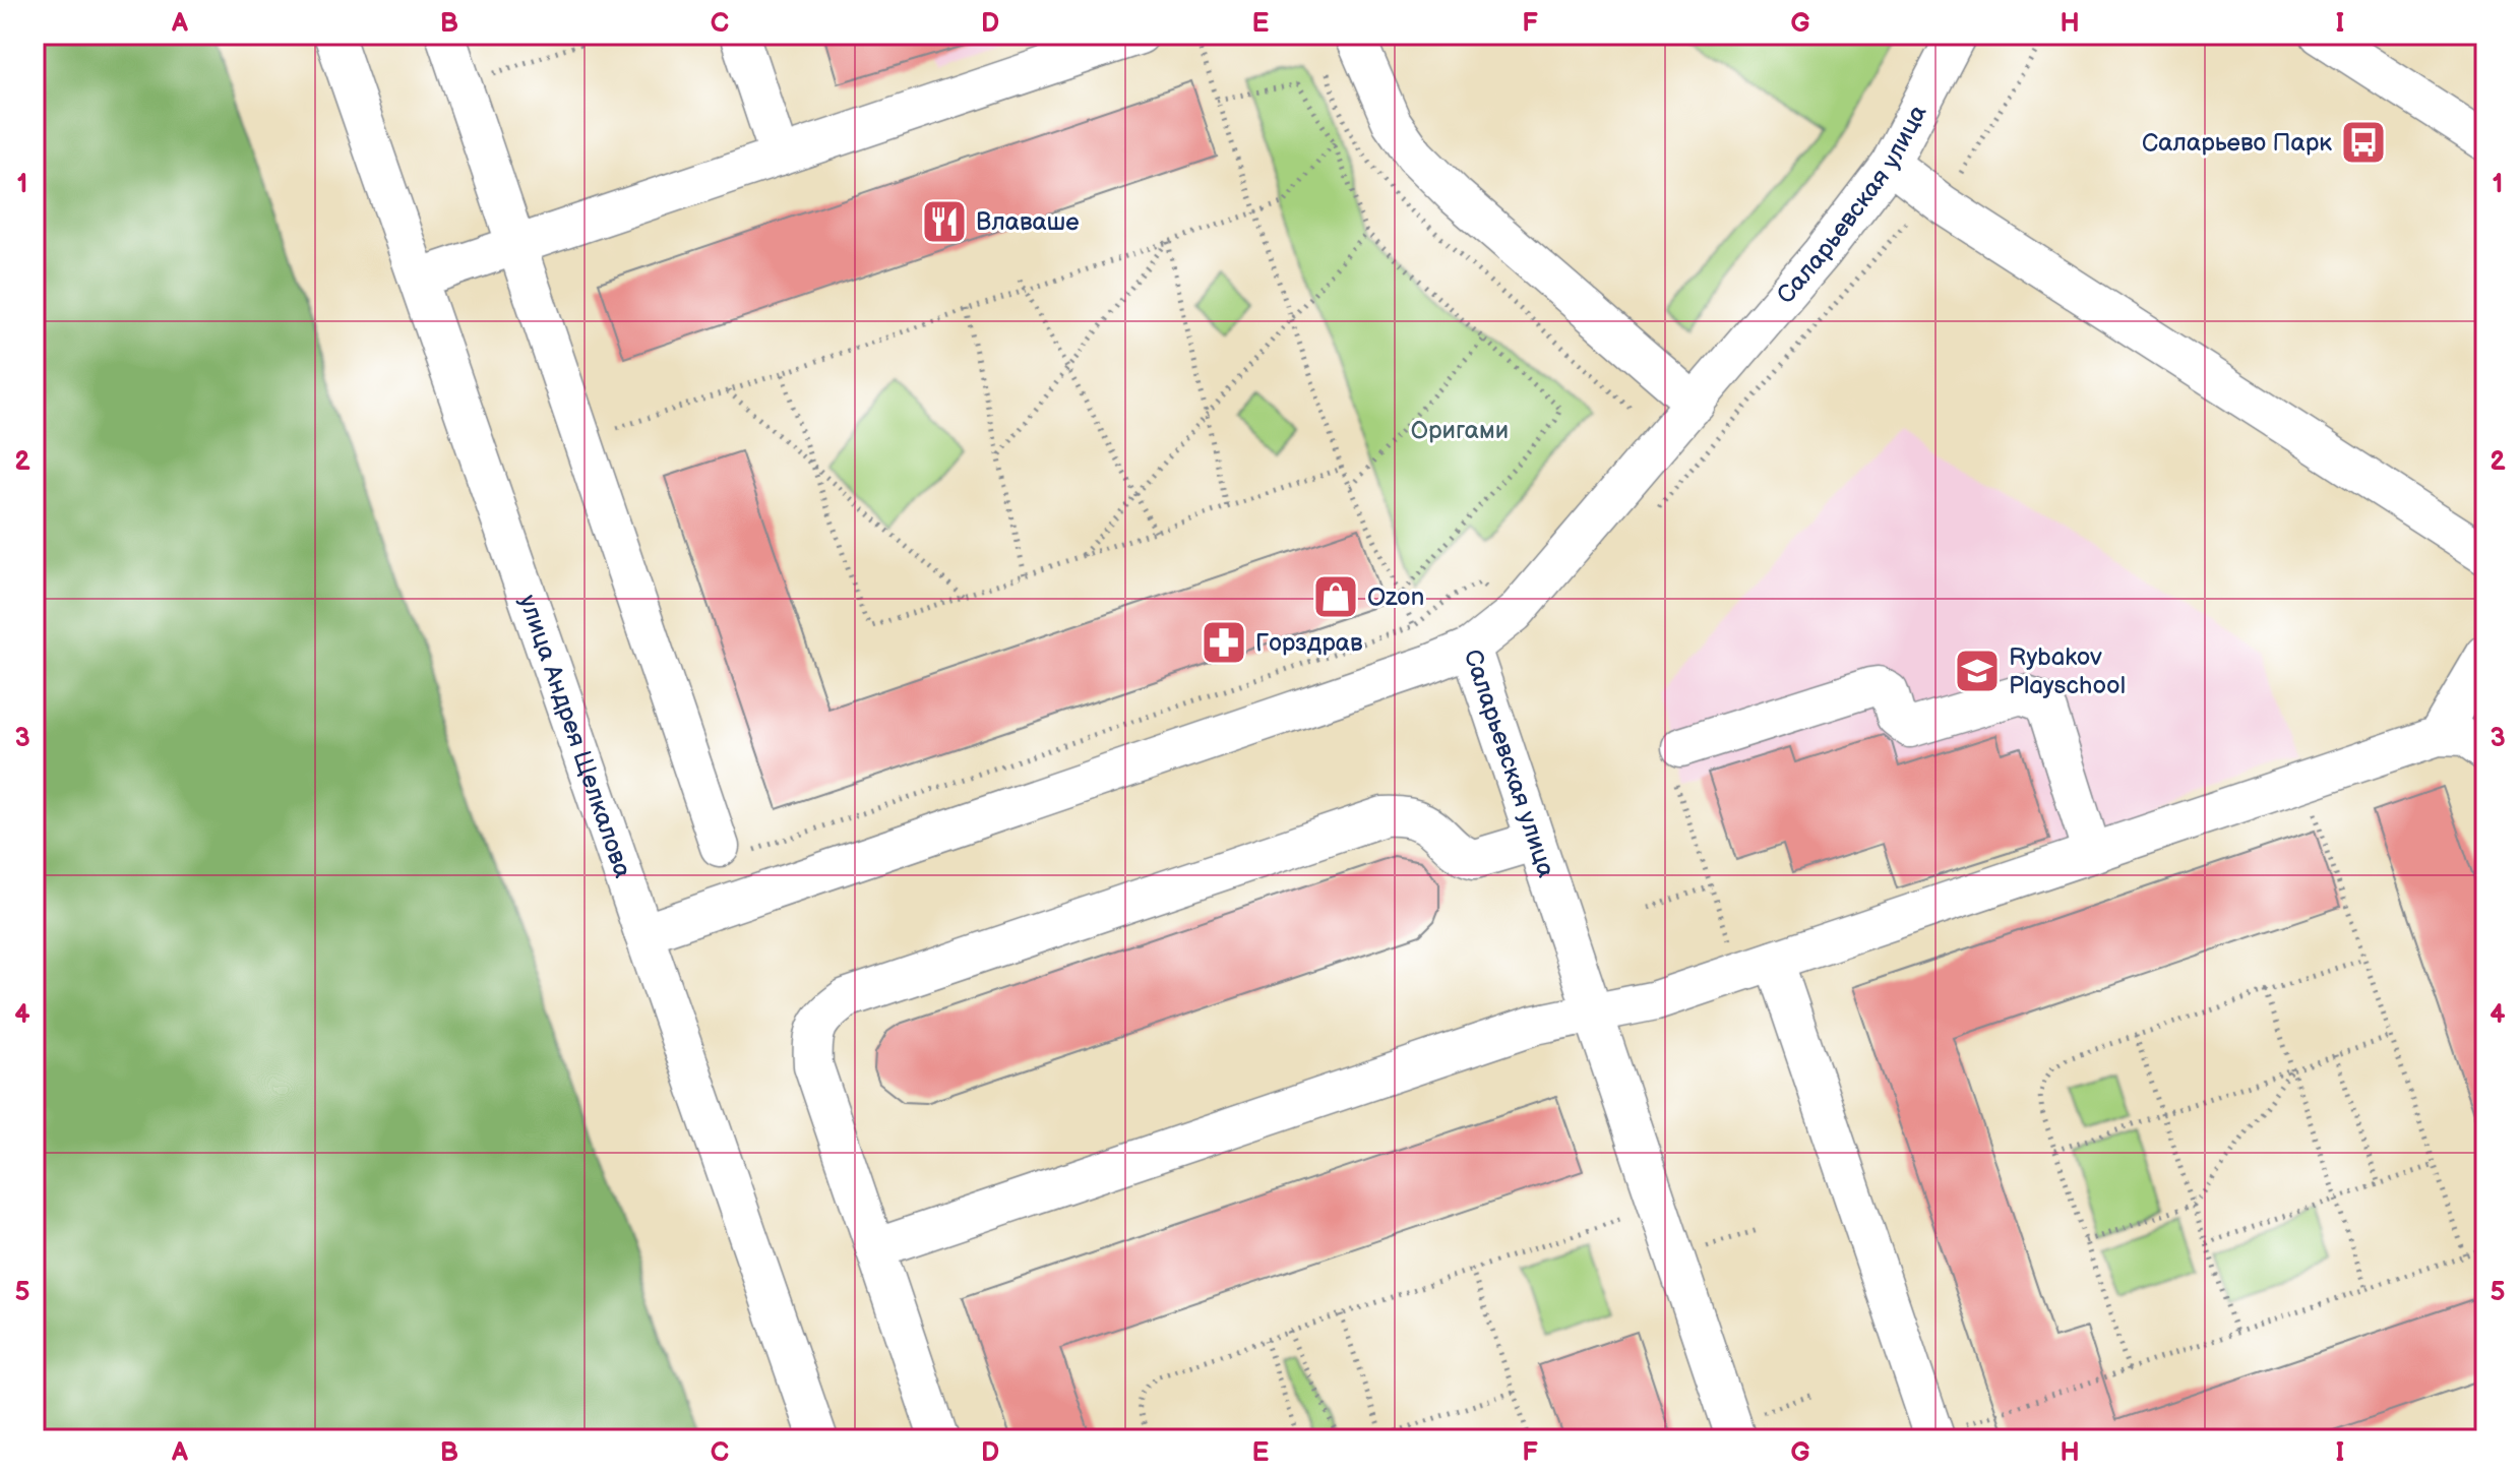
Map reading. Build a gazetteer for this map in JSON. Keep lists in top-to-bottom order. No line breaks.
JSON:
{"streets":{"street":["Саларьевская улица","улица Андрея Щелкалова"]},"parks":["Оригами"],"places":{"bus stop":["Саларьево Парк"],"restaurant":["Влаваше"],"shop":["Ozon"],"pharmacy":["Горздрав"],"school or university":["Rybakov Playschool"]},"grid":{"columns":["A","B","C","D","E","F","G","H","I"],"rows":["1","2","3","4","5"]}}
